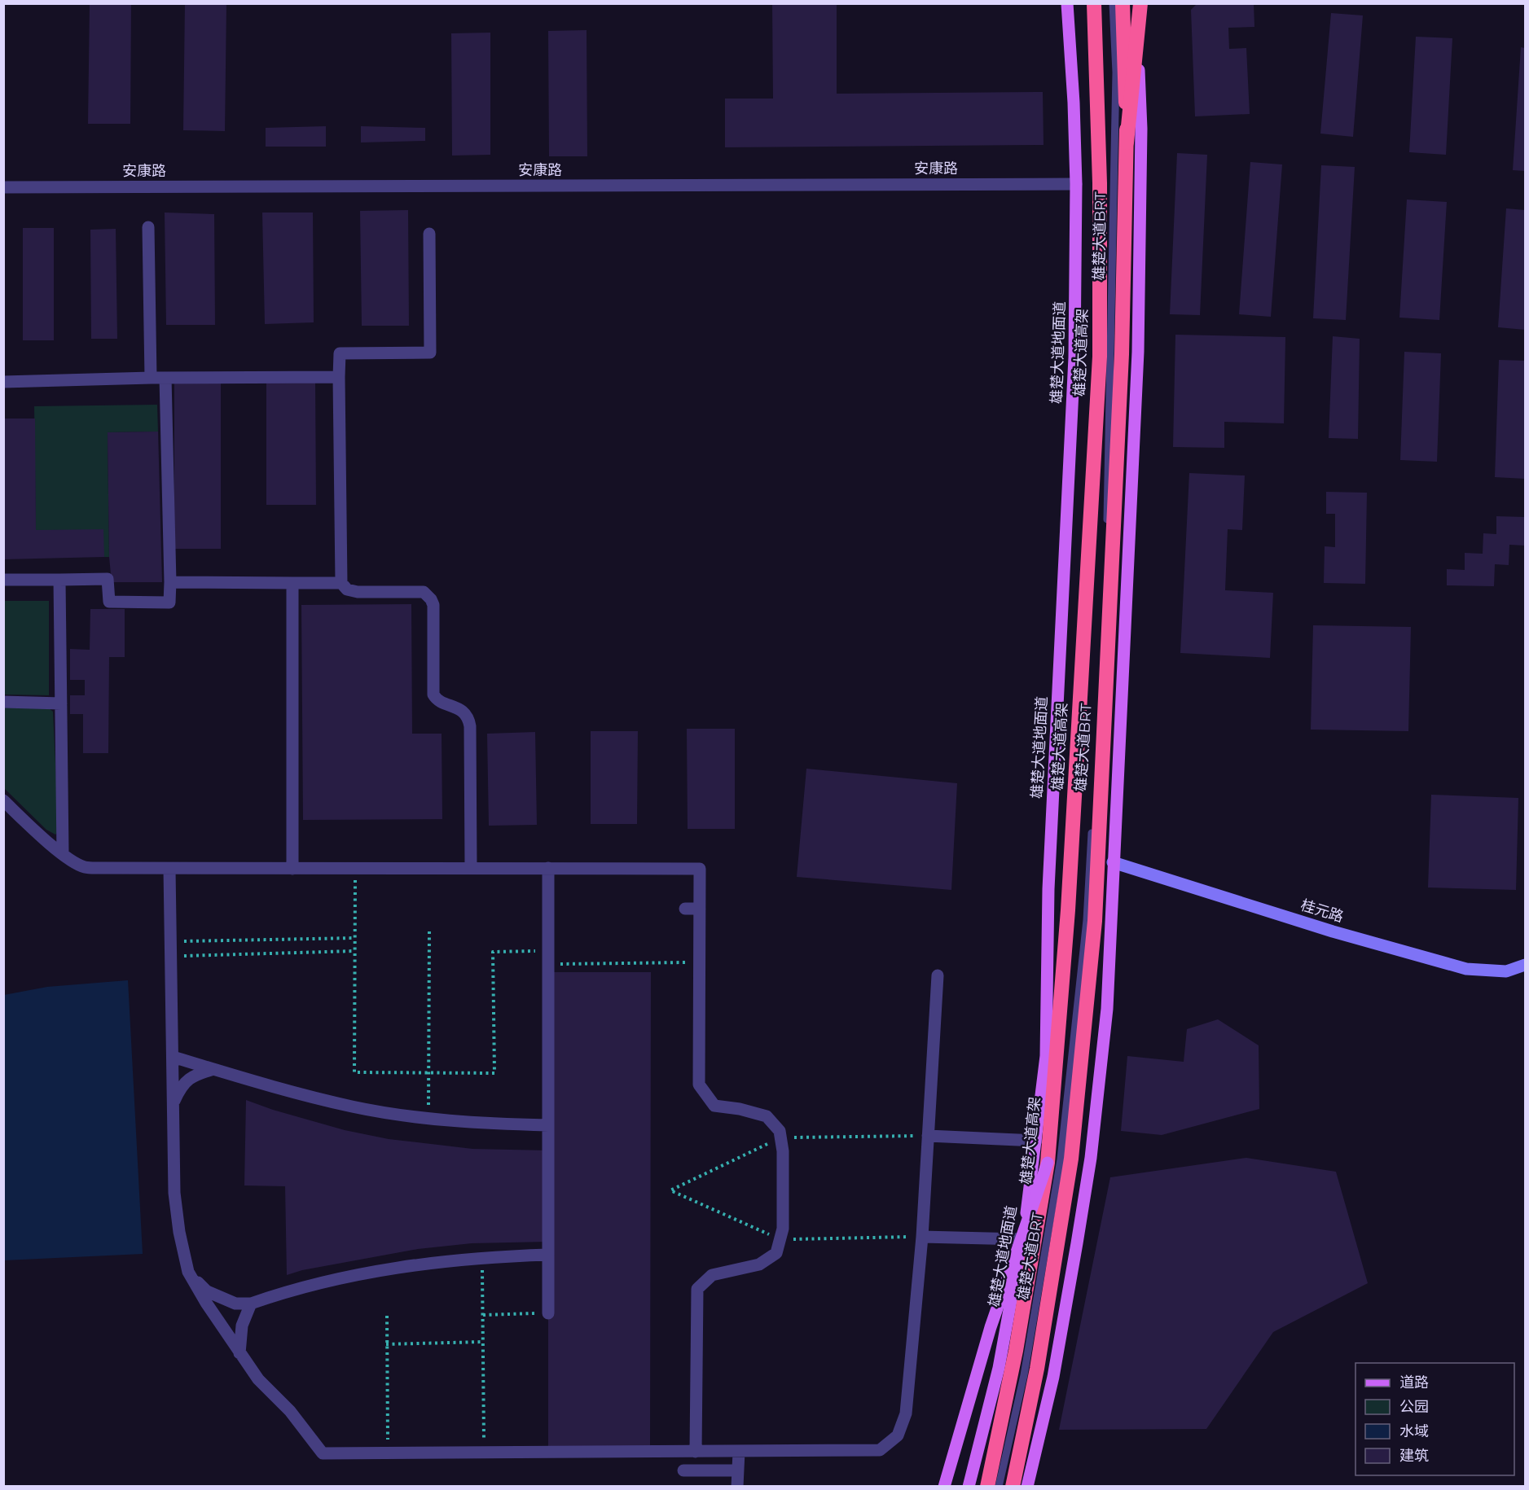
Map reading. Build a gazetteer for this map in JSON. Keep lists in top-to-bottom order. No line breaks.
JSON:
{"streets":{"highway":["雄楚大道高架"],"main road":["雄楚大道地面道"],"street":["安康路","桂元路"],"lane":["雄楚大道BRT"]},"crossings":[["安康路","雄楚大道地面道"]],"legend":["道路","公园","水域","建筑"]}
